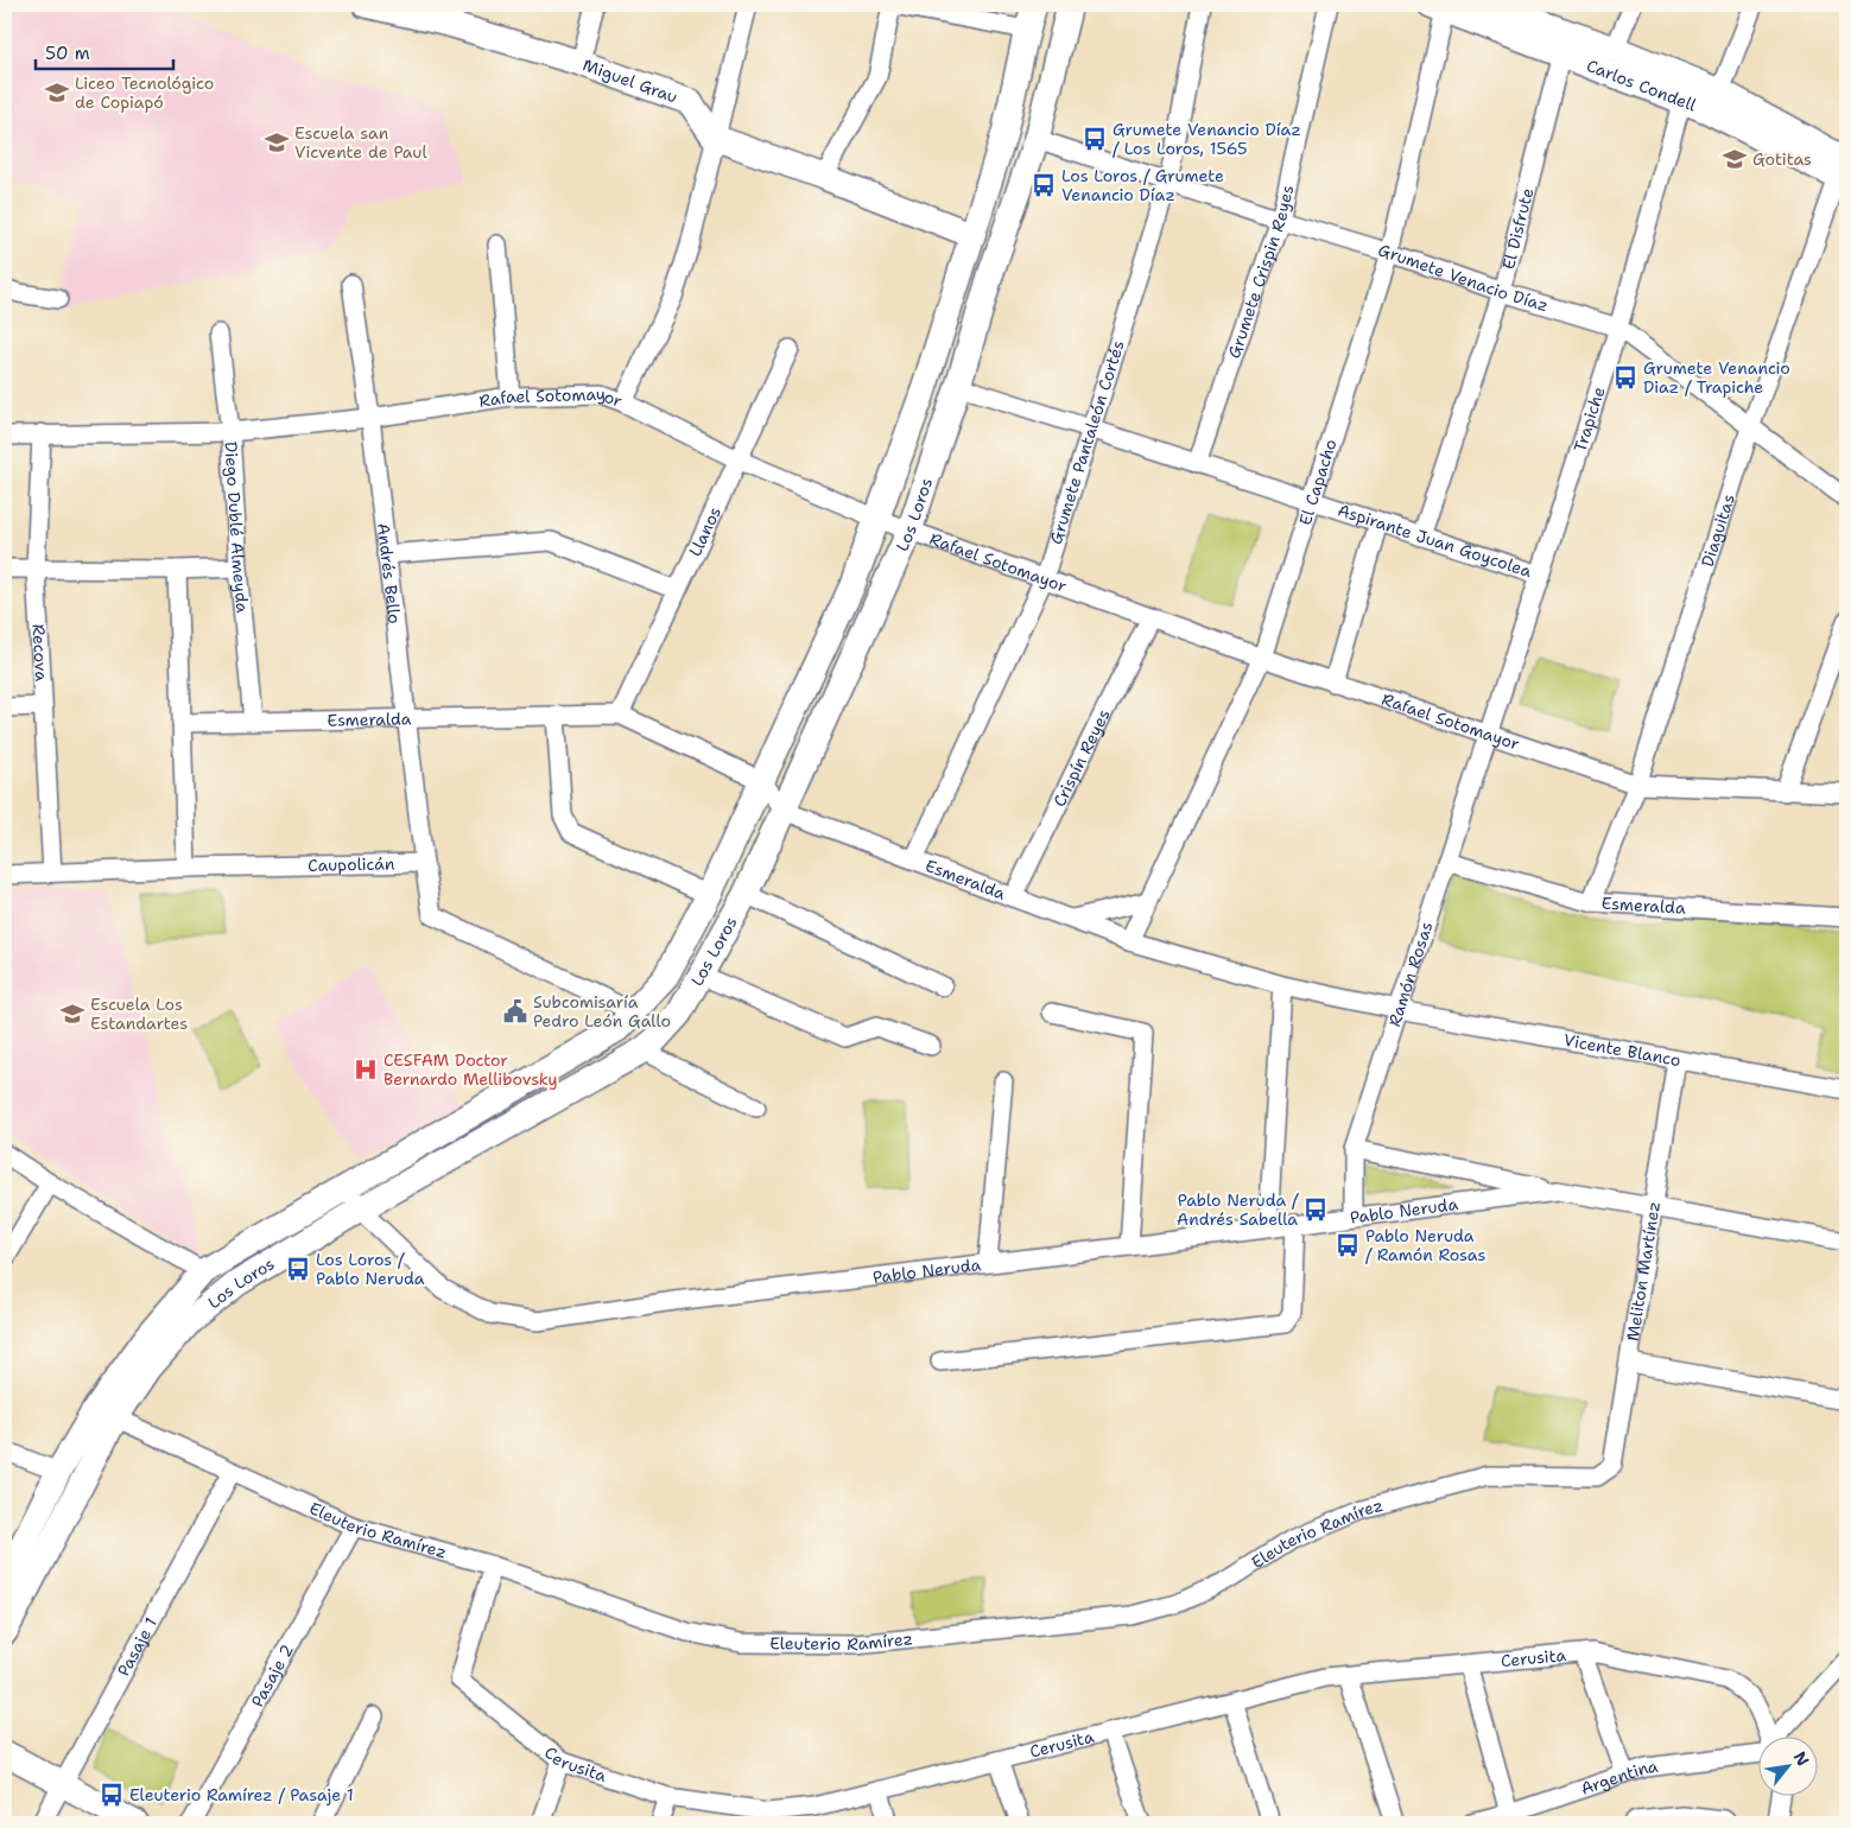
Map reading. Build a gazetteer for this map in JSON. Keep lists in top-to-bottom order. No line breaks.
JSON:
{"streets":{"main road":["Miguel Grau","Carlos Condell","Los Loros"],"street":["El Disfrute","Grumete Crispin Reyes","Grumete Venacio Díaz","Rafael Sotomayor","Trapiche","Grumete Pantaleón Cortés","El Capacho","Diego Dublé Almeyda","Llanos","Diaguitas","Aspirante Juan Goycolea","Andrés Bello","Recova","Esmeralda","Crispín Reyes","Caupolicán","Ramón Rosas","Vicente Blanco","Pablo Neruda","Meliton Martínez","Eleuterio Ramírez","Pasaje 1","Cerusita","Pasaje 2","Argentina"]},"crossings":[["Carlos Condell","El Disfrute"],["Carlos Condell","Trapiche"],["Carlos Condell","El Capacho"],["Carlos Condell","Diaguitas"],["El Disfrute","Grumete Venacio Díaz"],["El Disfrute","Aspirante Juan Goycolea"],["Grumete Crispin Reyes","Grumete Venacio Díaz"],["Grumete Crispin Reyes","Aspirante Juan Goycolea"],["Grumete Venacio Díaz","Trapiche"],["Grumete Venacio Díaz","Grumete Pantaleón Cortés"],["Grumete Venacio Díaz","El Capacho"],["Grumete Venacio Díaz","Los Loros"],["Grumete Venacio Díaz","Diaguitas"],["Rafael Sotomayor","Trapiche"],["Rafael Sotomayor","Grumete Pantaleón Cortés"],["Rafael Sotomayor","El Capacho"],["Rafael Sotomayor","Los Loros"],["Rafael Sotomayor","Diego Dublé Almeyda"],["Rafael Sotomayor","Llanos"],["Rafael Sotomayor","Diaguitas"],["Rafael Sotomayor","Andrés Bello"],["Rafael Sotomayor","Recova"],["Rafael Sotomayor","Crispín Reyes"],["Rafael Sotomayor","Ramón Rosas"],["Trapiche","Aspirante Juan Goycolea"],["Trapiche","Ramón Rosas"],["Grumete Pantaleón Cortés","Aspirante Juan Goycolea"],["Grumete Pantaleón Cortés","Esmeralda"],["El Capacho","Aspirante Juan Goycolea"],["El Capacho","Esmeralda"],["Los Loros","Aspirante Juan Goycolea"],["Los Loros","Esmeralda"],["Los Loros","Pablo Neruda"],["Los Loros","Eleuterio Ramírez"],["Diego Dublé Almeyda","Esmeralda"],["Llanos","Esmeralda"],["Diaguitas","Esmeralda"],["Andrés Bello","Esmeralda"],["Andrés Bello","Caupolicán"],["Recova","Caupolicán"],["Esmeralda","Crispín Reyes"],["Esmeralda","Ramón Rosas"],["Esmeralda","Vicente Blanco"],["Ramón Rosas","Vicente Blanco"],["Ramón Rosas","Pablo Neruda"],["Vicente Blanco","Meliton Martínez"],["Pablo Neruda","Meliton Martínez"],["Meliton Martínez","Eleuterio Ramírez"],["Eleuterio Ramírez","Pasaje 1"],["Eleuterio Ramírez","Cerusita"],["Eleuterio Ramírez","Pasaje 2"]],"places":{"school or university":["Liceo Tecnológico de Copiapó","Escuela san Vicvente de Paul","Gotitas","Escuela Los Estandartes"],"bus stop":["Grumete Venancio Díaz / Los Loros, 1565","Los Loros / Grumete Venancio Díaz","Grumete Venancio Diaz / Trapiche","Pablo Neruda / Andrés Sabella","Pablo Neruda / Ramón Rosas","Los Loros / Pablo Neruda","Eleuterio Ramírez / Pasaje 1"],"public building":["Subcomisaría Pedro León Gallo"],"hospital":["CESFAM Doctor Bernardo Mellibovsky"]},"scale_bar":"50 m","north":"top right"}
